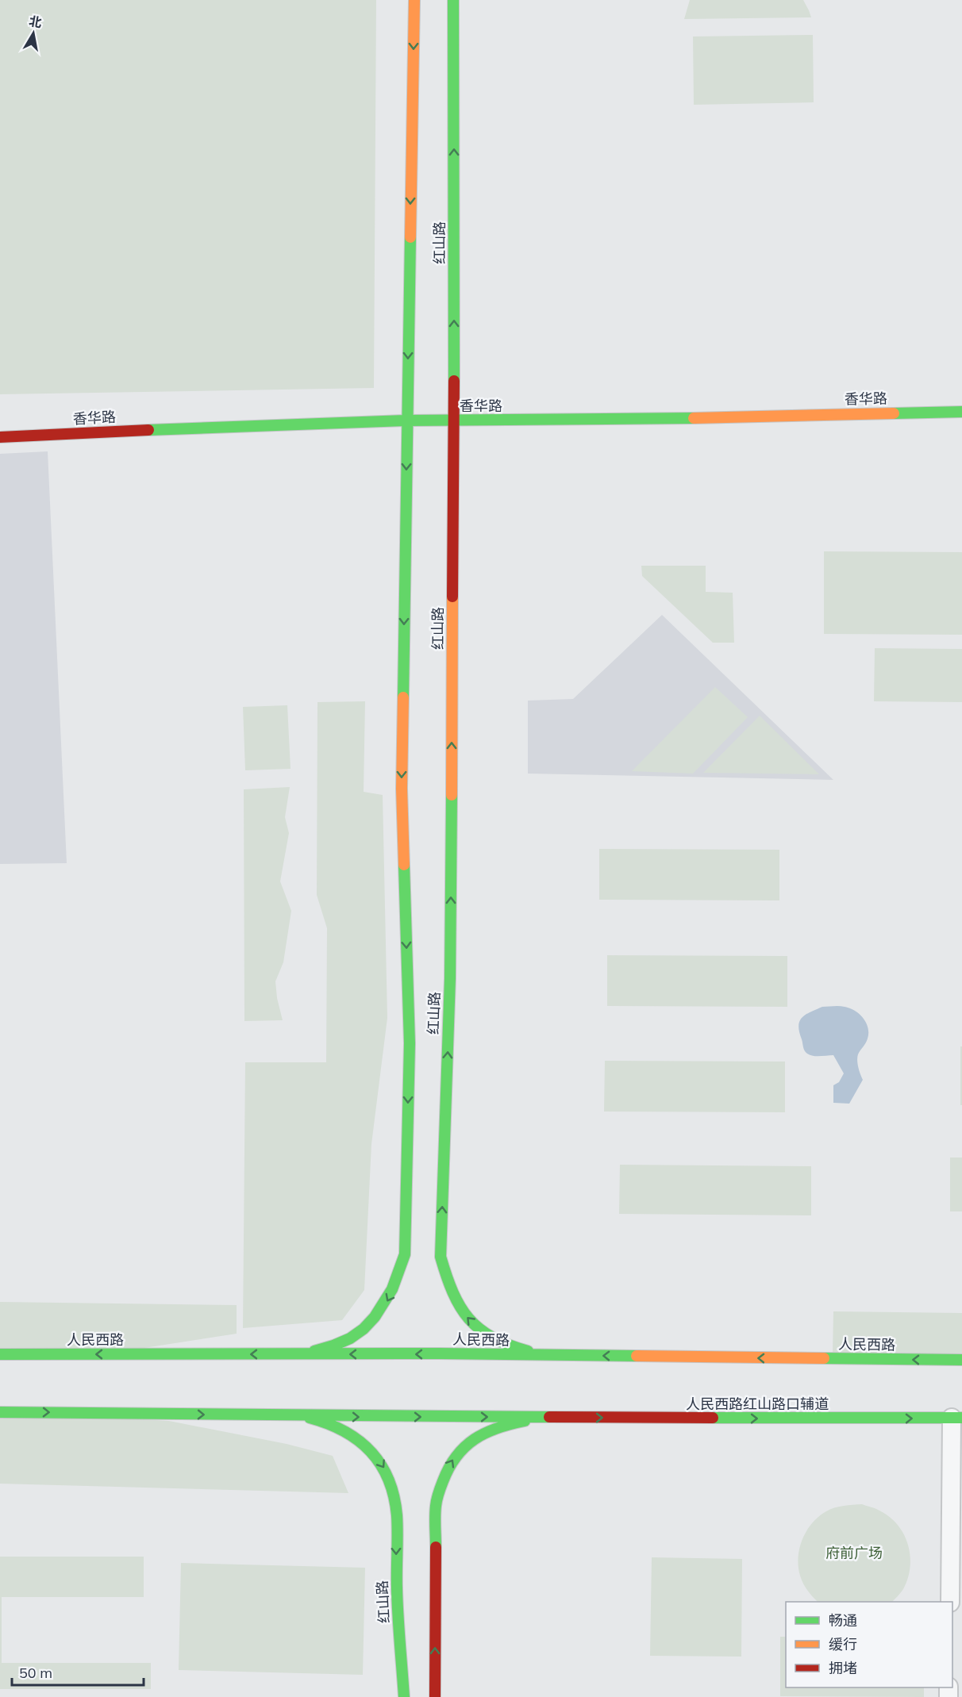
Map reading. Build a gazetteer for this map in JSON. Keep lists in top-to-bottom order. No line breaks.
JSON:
{"streets":{"main road":["红山路","香华路","人民西路","人民西路红山路口辅道"]},"crossings":[["红山路","香华路"],["红山路","人民西路"]],"one_way":["人民西路红山路口辅道"],"parks":["府前广场"],"legend":["畅通","缓行","拥堵"],"scale_bar":"50 m","north":"top"}
